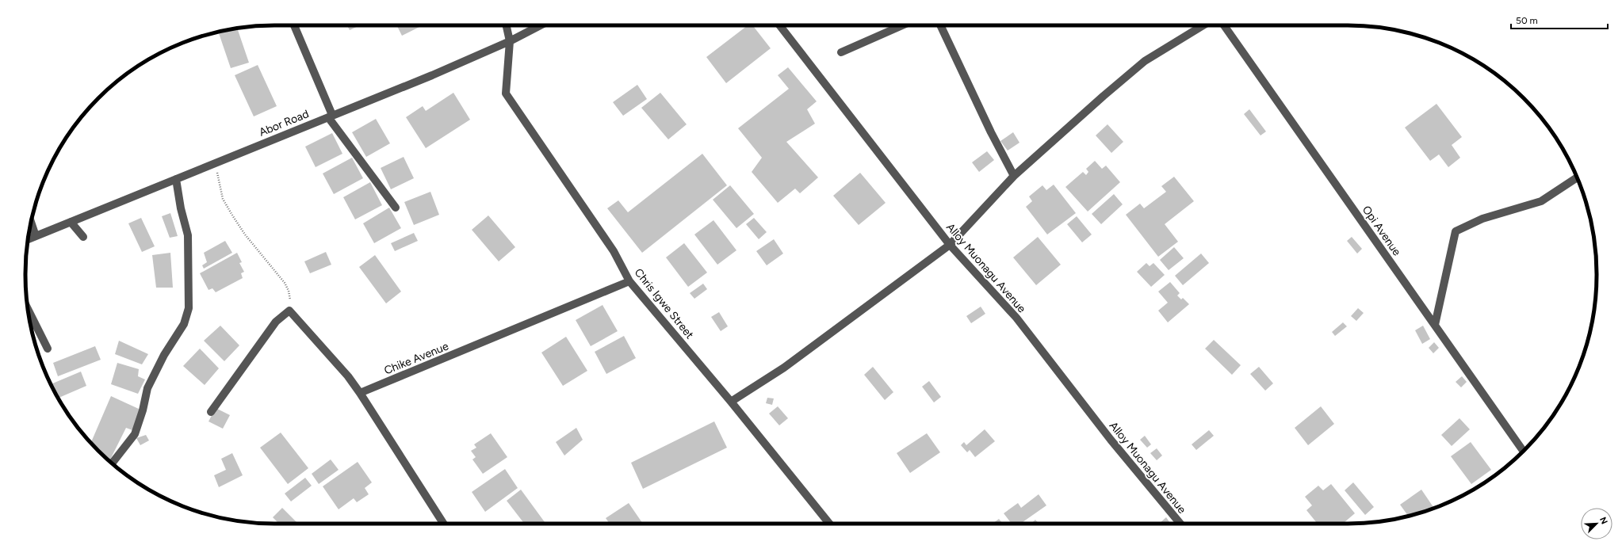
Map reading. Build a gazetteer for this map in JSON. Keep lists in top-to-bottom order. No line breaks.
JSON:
{"streets":{"street":["Abor Road","Opi Avenue","Alloy Muonagu Avenue","Chris Igwe Street","Chike Avenue"]},"crossings":[["Abor Road","Chris Igwe Street"],["Chris Igwe Street","Chike Avenue"]],"scale_bar":"50 m","north":"top right"}
